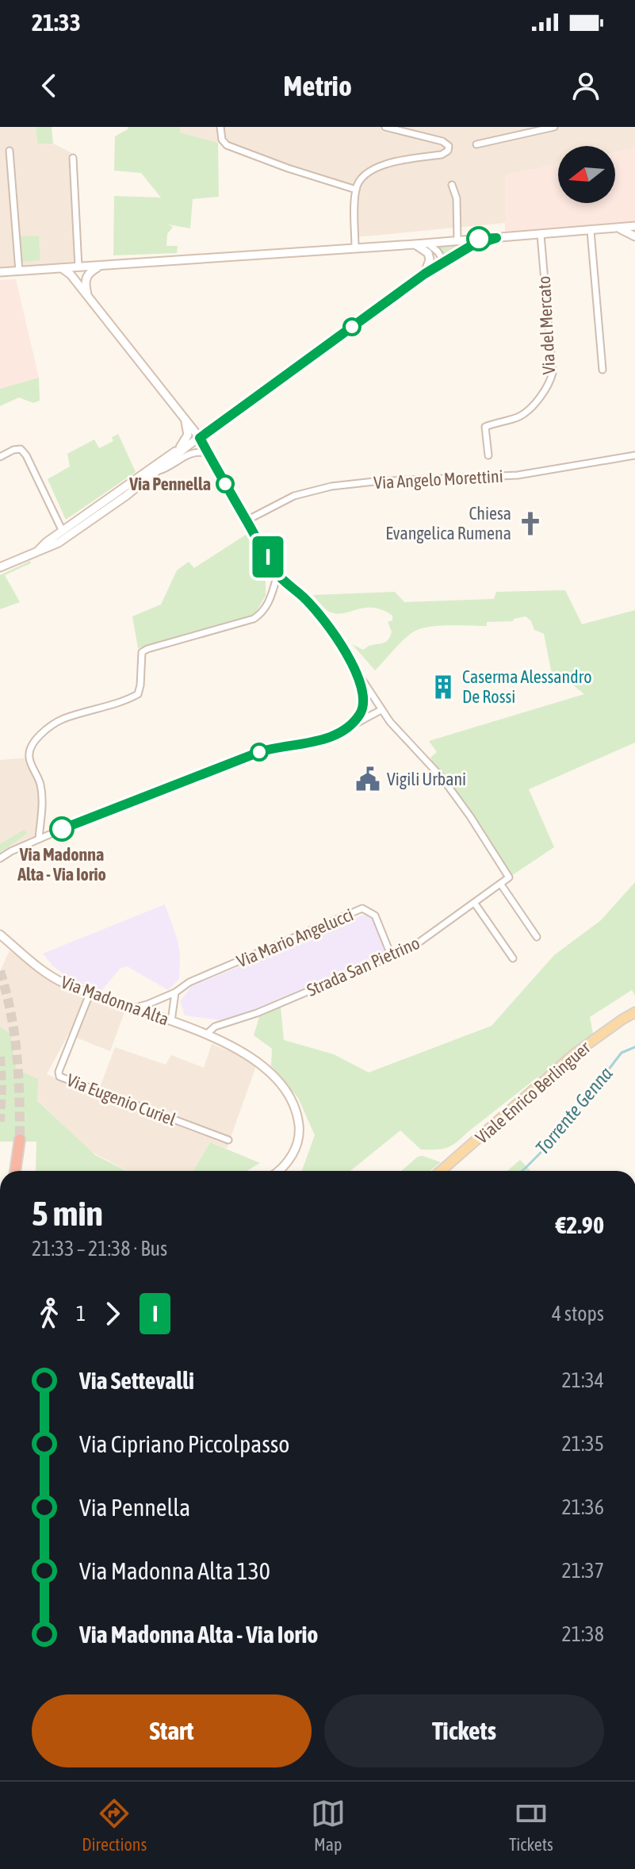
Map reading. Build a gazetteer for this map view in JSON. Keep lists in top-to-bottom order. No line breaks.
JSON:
{"streets":{"main road":["Via Madonna Alta","Viale Enrico Berlinguer"],"street":["Via del Mercato","Via Angelo Morettini","Via Mario Angelucci","Strada San Pietrino","Via Eugenio Curiel"]},"crossings":[["Via Mario Angelucci","Strada San Pietrino"],["Via Mario Angelucci","Via Madonna Alta"],["Strada San Pietrino","Via Madonna Alta"],["Via Madonna Alta","Via Eugenio Curiel"]],"water":["Torrente Genna"],"places":{"other":["Via Pennella","Via Madonna Alta - Via Iorio"],"church":["Chiesa Evangelica Rumena"],"building":["Caserma Alessandro De Rossi"],"public building":["Vigili Urbani"]},"lines":["bus line I"],"north":"left","page":{"status":"21:33","header":"Metrio","on_map":"I","heading":["5 min","21:33 – 21:38 · Bus","€2.90"],"legs":["1","I","4 stops"],"list":[{"name":"Via Settevalli","value":"21:34"},{"name":"Via Cipriano Piccolpasso","value":"21:35"},{"name":"Via Pennella","value":"21:36"},{"name":"Via Madonna Alta 130","value":"21:37"},{"name":"Via Madonna Alta - Via Iorio","value":"21:38"}],"buttons":["Start","Tickets"],"tabs":["Directions","Map","Tickets"]}}
